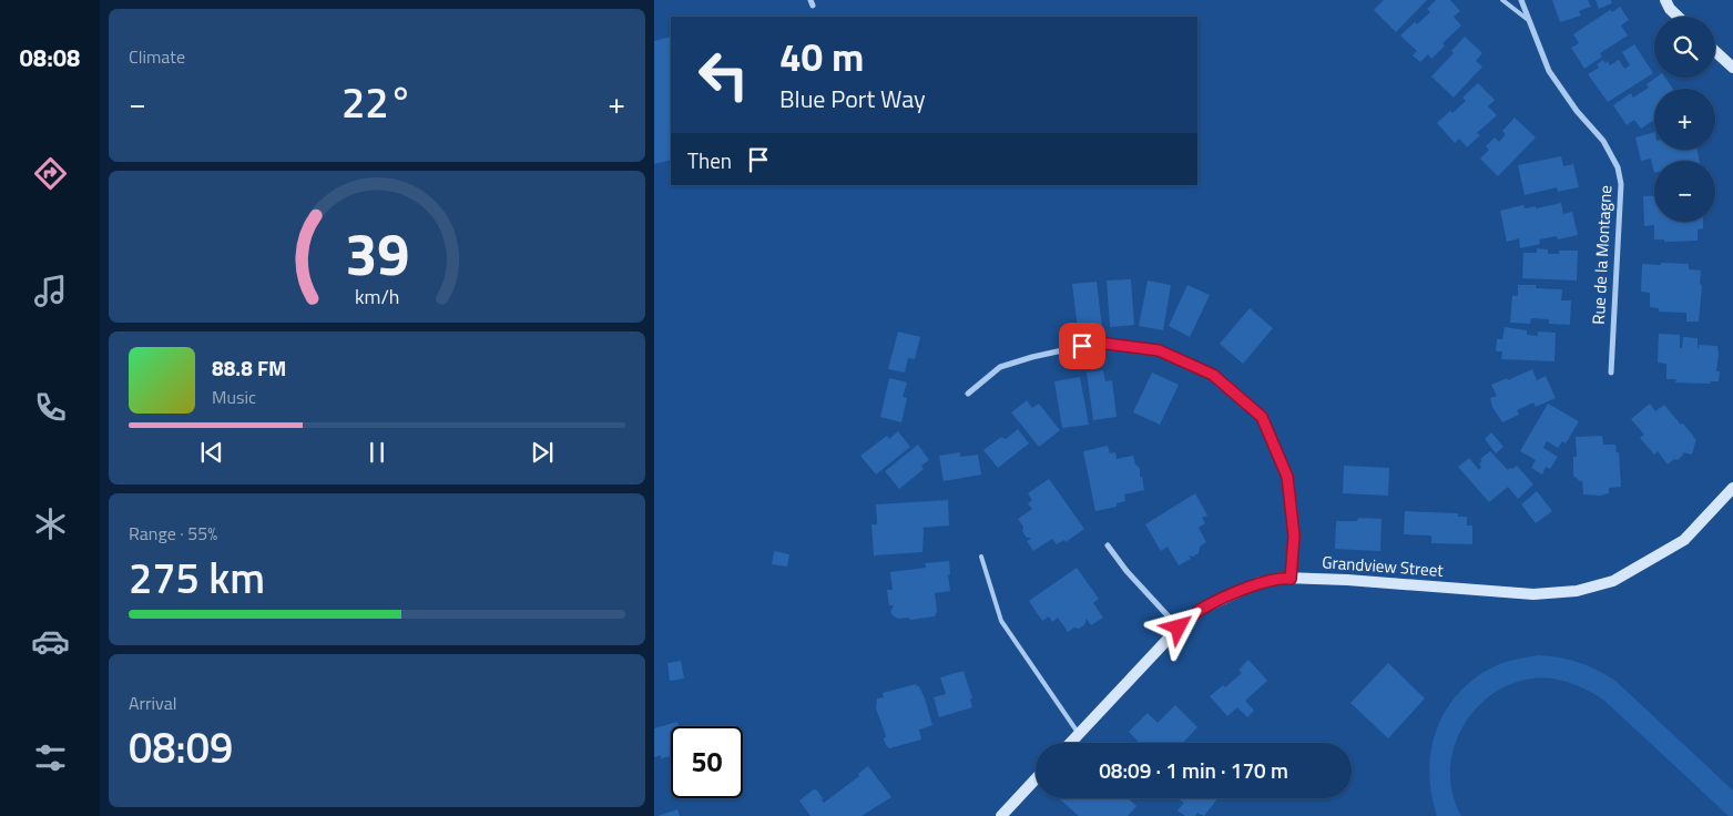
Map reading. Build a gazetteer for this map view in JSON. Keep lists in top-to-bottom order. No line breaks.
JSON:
{"streets":{"main road":["Grandview Street"],"street":["Rue de la Montagne"]},"page":{"tabs":"08:08","tile":["Climate",["Range · 55%","275 km"],["Arrival","08:09"]],"map_buttons":["+","−"],"turn":["40 m","Blue Port Way"],"heat":["−","22°","+"],"then":"Then","song":["88.8 FM","Music"],"limit":"50","trip":"08:09 · 1 min · 170 m","gauge":["39","km/h"]}}
